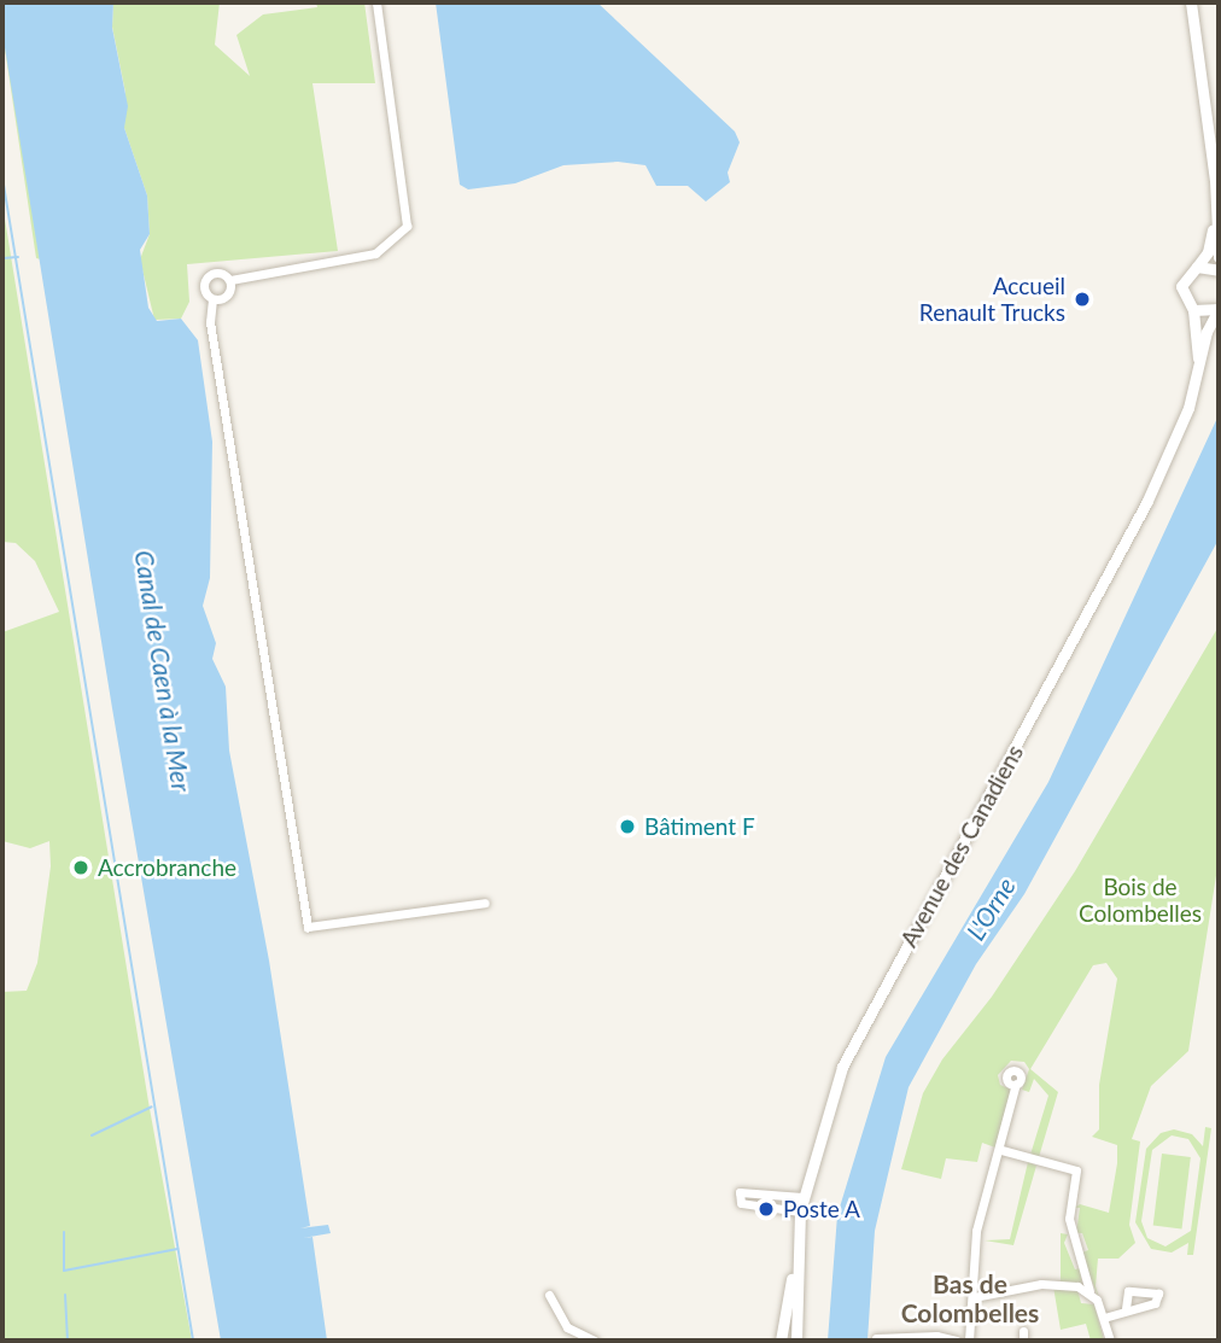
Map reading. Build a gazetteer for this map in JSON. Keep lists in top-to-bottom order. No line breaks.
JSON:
{"streets":{"street":["Avenue des Canadiens"]},"districts":["Bas de Colombelles"],"water":["Canal de Caen à la Mer","L'Orne"],"parks":["Bois de Colombelles"],"places":["Accueil Renault Trucks","Bâtiment F","Accrobranche","Poste A"]}
